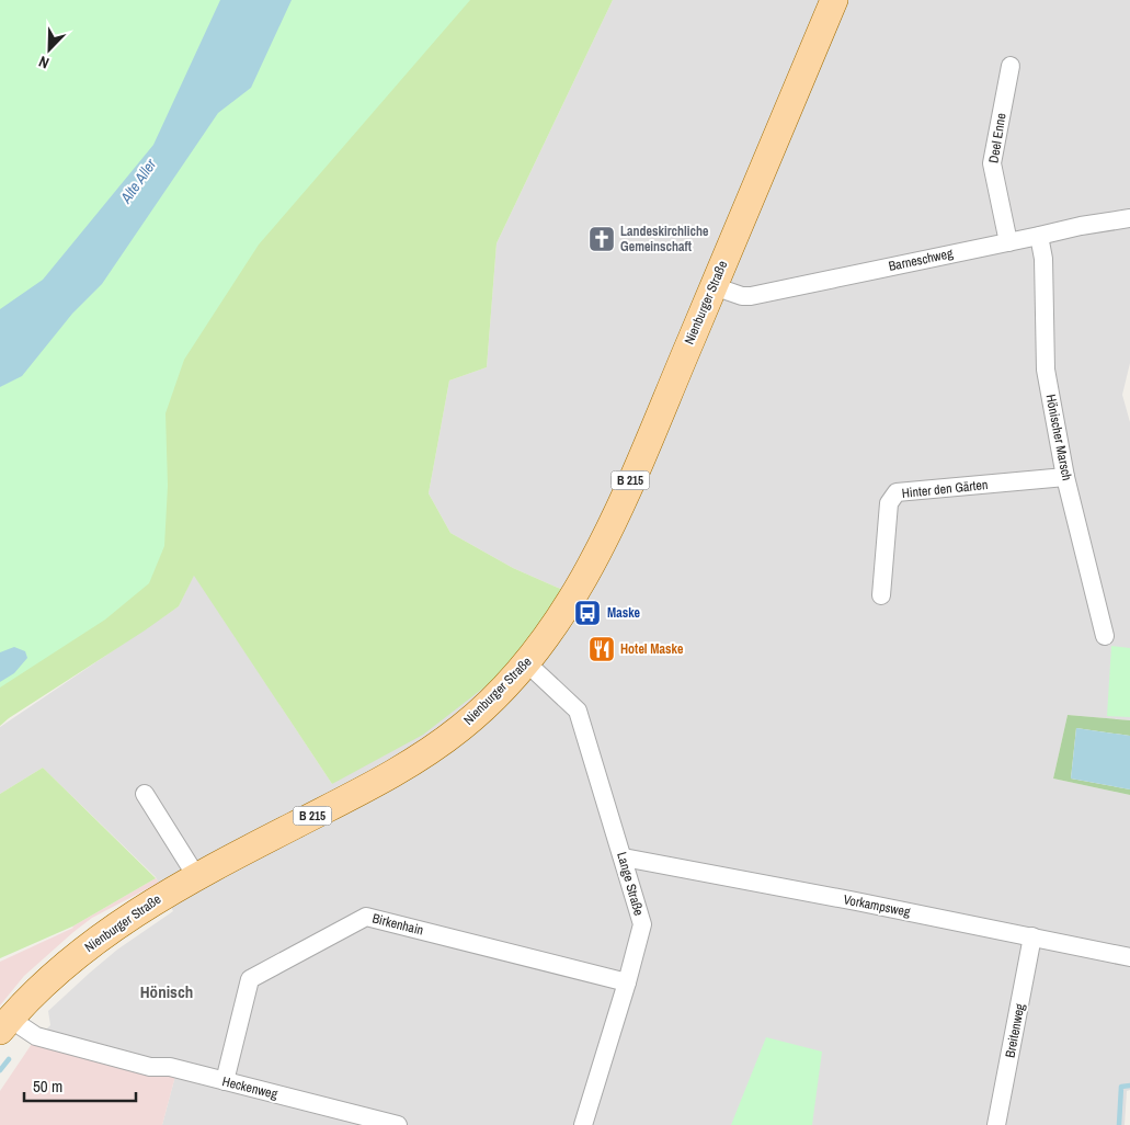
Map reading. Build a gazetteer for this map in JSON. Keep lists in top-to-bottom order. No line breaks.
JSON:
{"streets":{"main road":["Nienburger Straße","B 215"],"street":["Deel Enne","Barneschweg","Hönischer Marsch","Hinter den Gärten","Lange Straße","Vorkampsweg","Birkenhain","Breitenweg","Heckenweg"]},"crossings":[["Deel Enne","Barneschweg"],["Barneschweg","Nienburger Straße"],["Barneschweg","Hönischer Marsch"],["Nienburger Straße","Lange Straße"],["Nienburger Straße","Heckenweg"],["Hönischer Marsch","Hinter den Gärten"],["Lange Straße","Vorkampsweg"],["Lange Straße","Birkenhain"],["Vorkampsweg","Breitenweg"],["Birkenhain","Heckenweg"]],"districts":["Hönisch"],"water":["Alte Aller"],"places":{"church":["Landeskirchliche Gemeinschaft"],"bus stop":["Maske"],"restaurant":["Hotel Maske"]},"scale_bar":"50 m","north":"bottom left"}
